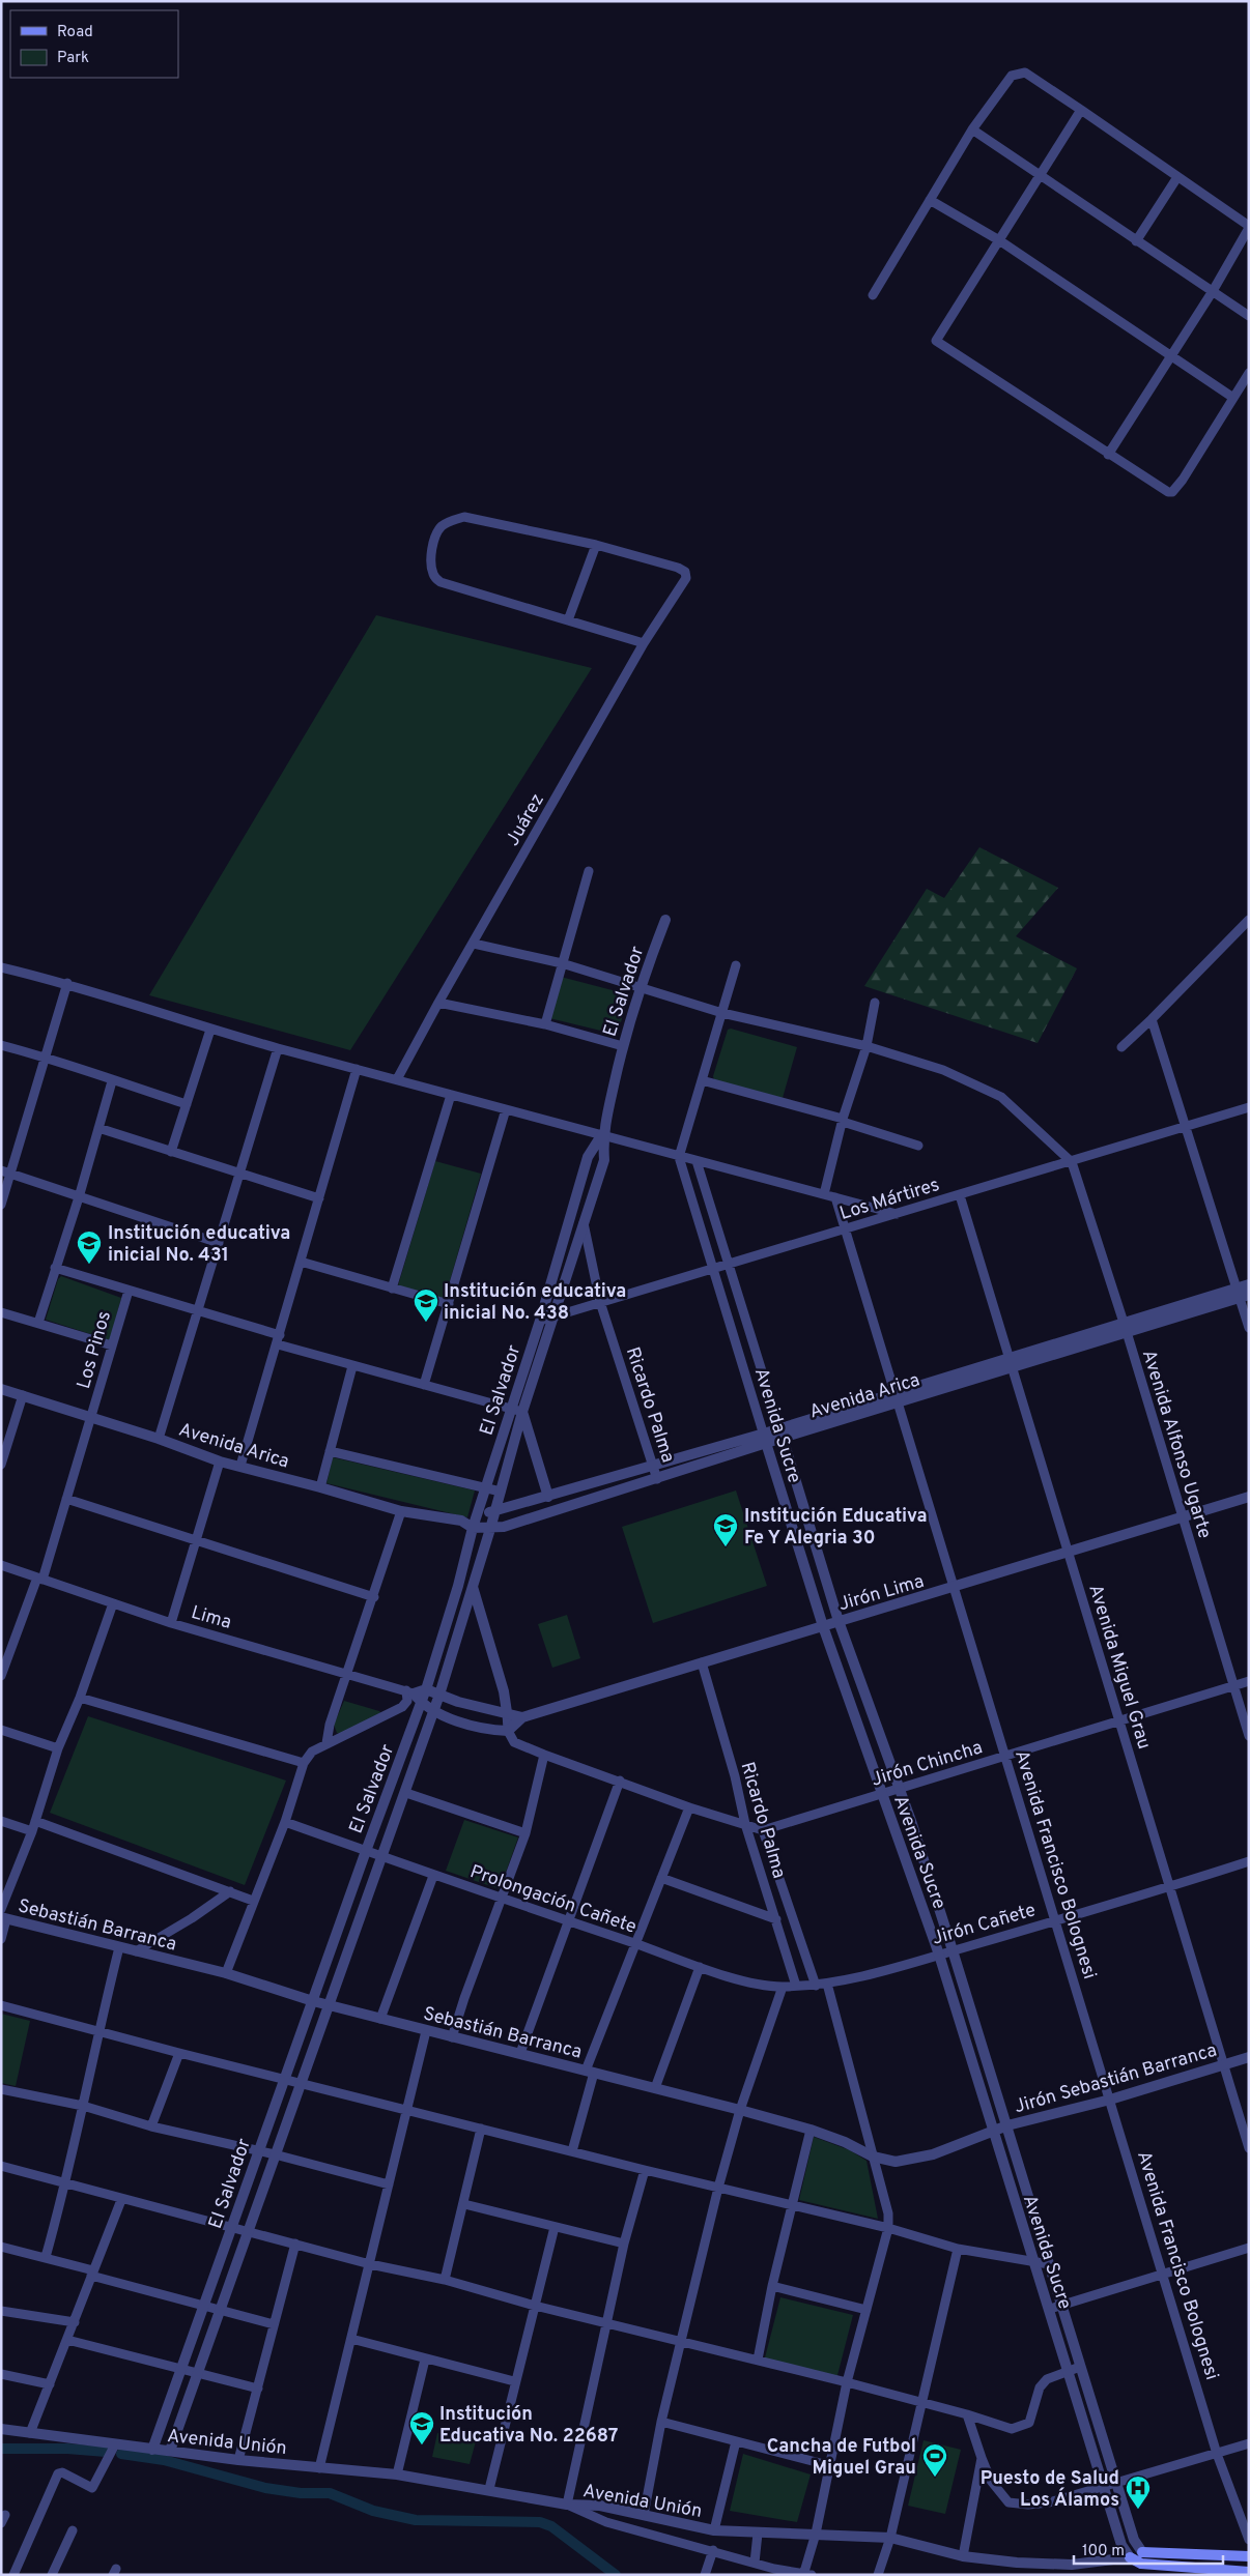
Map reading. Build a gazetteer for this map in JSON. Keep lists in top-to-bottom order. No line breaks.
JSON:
{"streets":{"main road":["Avenida Unión"],"street":["Juárez","El Salvador","Los Mártires","Los Pinos","Avenida Arica","Ricardo Palma","Avenida Sucre","Avenida Alfonso Ugarte","Jirón Lima","Lima","Avenida Miguel Grau","Jirón Chincha","Avenida Francisco Bolognesi","Prolongación Cañete","Jirón Cañete","Sebastián Barranca","Jirón Sebastián Barranca"]},"crossings":[["El Salvador","Los Mártires"],["El Salvador","Avenida Arica"],["El Salvador","Ricardo Palma"],["El Salvador","Prolongación Cañete"],["El Salvador","Sebastián Barranca"],["El Salvador","Avenida Unión"],["Los Mártires","Ricardo Palma"],["Los Mártires","Avenida Sucre"],["Los Mártires","Avenida Alfonso Ugarte"],["Los Mártires","Avenida Miguel Grau"],["Los Mártires","Avenida Francisco Bolognesi"],["Los Pinos","Avenida Arica"],["Los Pinos","Lima"],["Avenida Arica","Ricardo Palma"],["Avenida Arica","Avenida Sucre"],["Avenida Arica","Avenida Alfonso Ugarte"],["Avenida Arica","Avenida Miguel Grau"],["Avenida Arica","Avenida Francisco Bolognesi"],["Ricardo Palma","Jirón Lima"],["Ricardo Palma","Jirón Chincha"],["Ricardo Palma","Prolongación Cañete"],["Ricardo Palma","Jirón Cañete"],["Avenida Sucre","Jirón Lima"],["Avenida Sucre","Jirón Chincha"],["Avenida Sucre","Jirón Cañete"],["Avenida Sucre","Sebastián Barranca"],["Avenida Sucre","Jirón Sebastián Barranca"],["Avenida Sucre","Avenida Unión"],["Avenida Alfonso Ugarte","Jirón Lima"],["Avenida Alfonso Ugarte","Jirón Chincha"],["Jirón Lima","Avenida Miguel Grau"],["Jirón Lima","Avenida Francisco Bolognesi"],["Avenida Miguel Grau","Jirón Chincha"],["Avenida Miguel Grau","Jirón Cañete"],["Avenida Miguel Grau","Jirón Sebastián Barranca"],["Jirón Chincha","Avenida Francisco Bolognesi"],["Avenida Francisco Bolognesi","Jirón Cañete"],["Avenida Francisco Bolognesi","Jirón Sebastián Barranca"],["Prolongación Cañete","Jirón Cañete"],["Sebastián Barranca","Jirón Sebastián Barranca"]],"places":{"school or university":["Institución educativa inicial No. 431","Institución educativa inicial No. 438","Institución Educativa Fe Y Alegria 30","Institución Educativa No. 22687"],"sports":["Cancha de Futbol Miguel Grau"],"hospital":["Puesto de Salud Los Álamos"]},"legend":["Road","Park"],"scale_bar":"100 m"}
